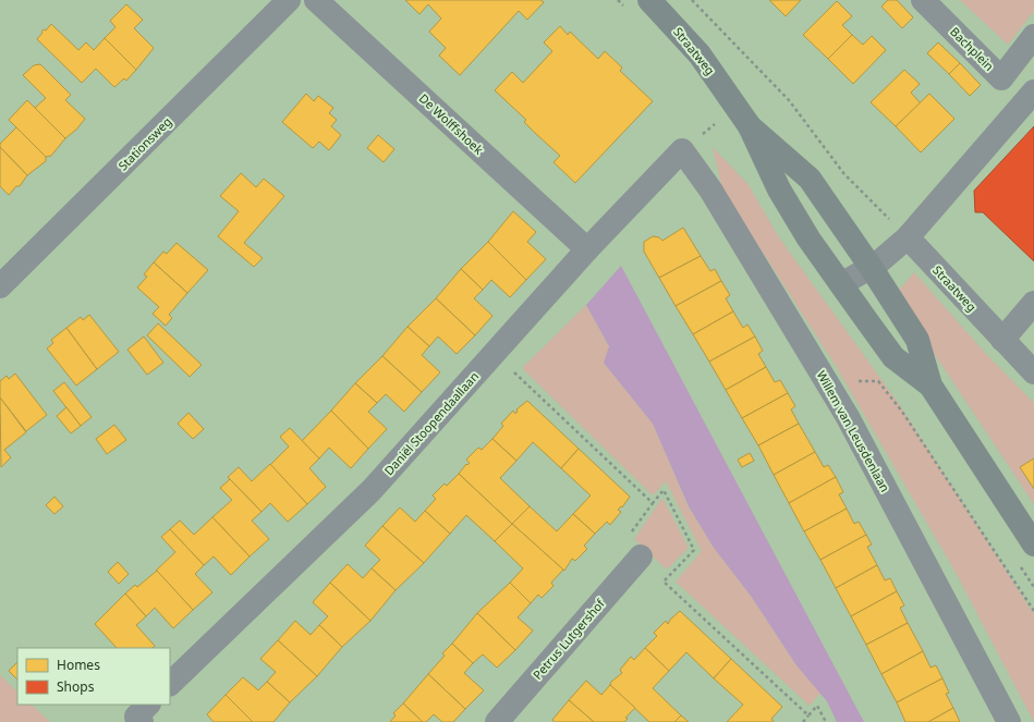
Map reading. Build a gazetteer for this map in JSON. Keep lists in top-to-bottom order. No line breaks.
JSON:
{"streets":{"main road":["Straatweg"],"street":["Bachplein","De Wolffshoek","Stationsweg","Daniël Stoopendaallaan","Willem van Leusdenlaan","Petrus Lutgershof"]},"crossings":[["De Wolffshoek","Daniël Stoopendaallaan"],["Daniël Stoopendaallaan","Willem van Leusdenlaan"]],"legend":["Homes","Shops"]}
